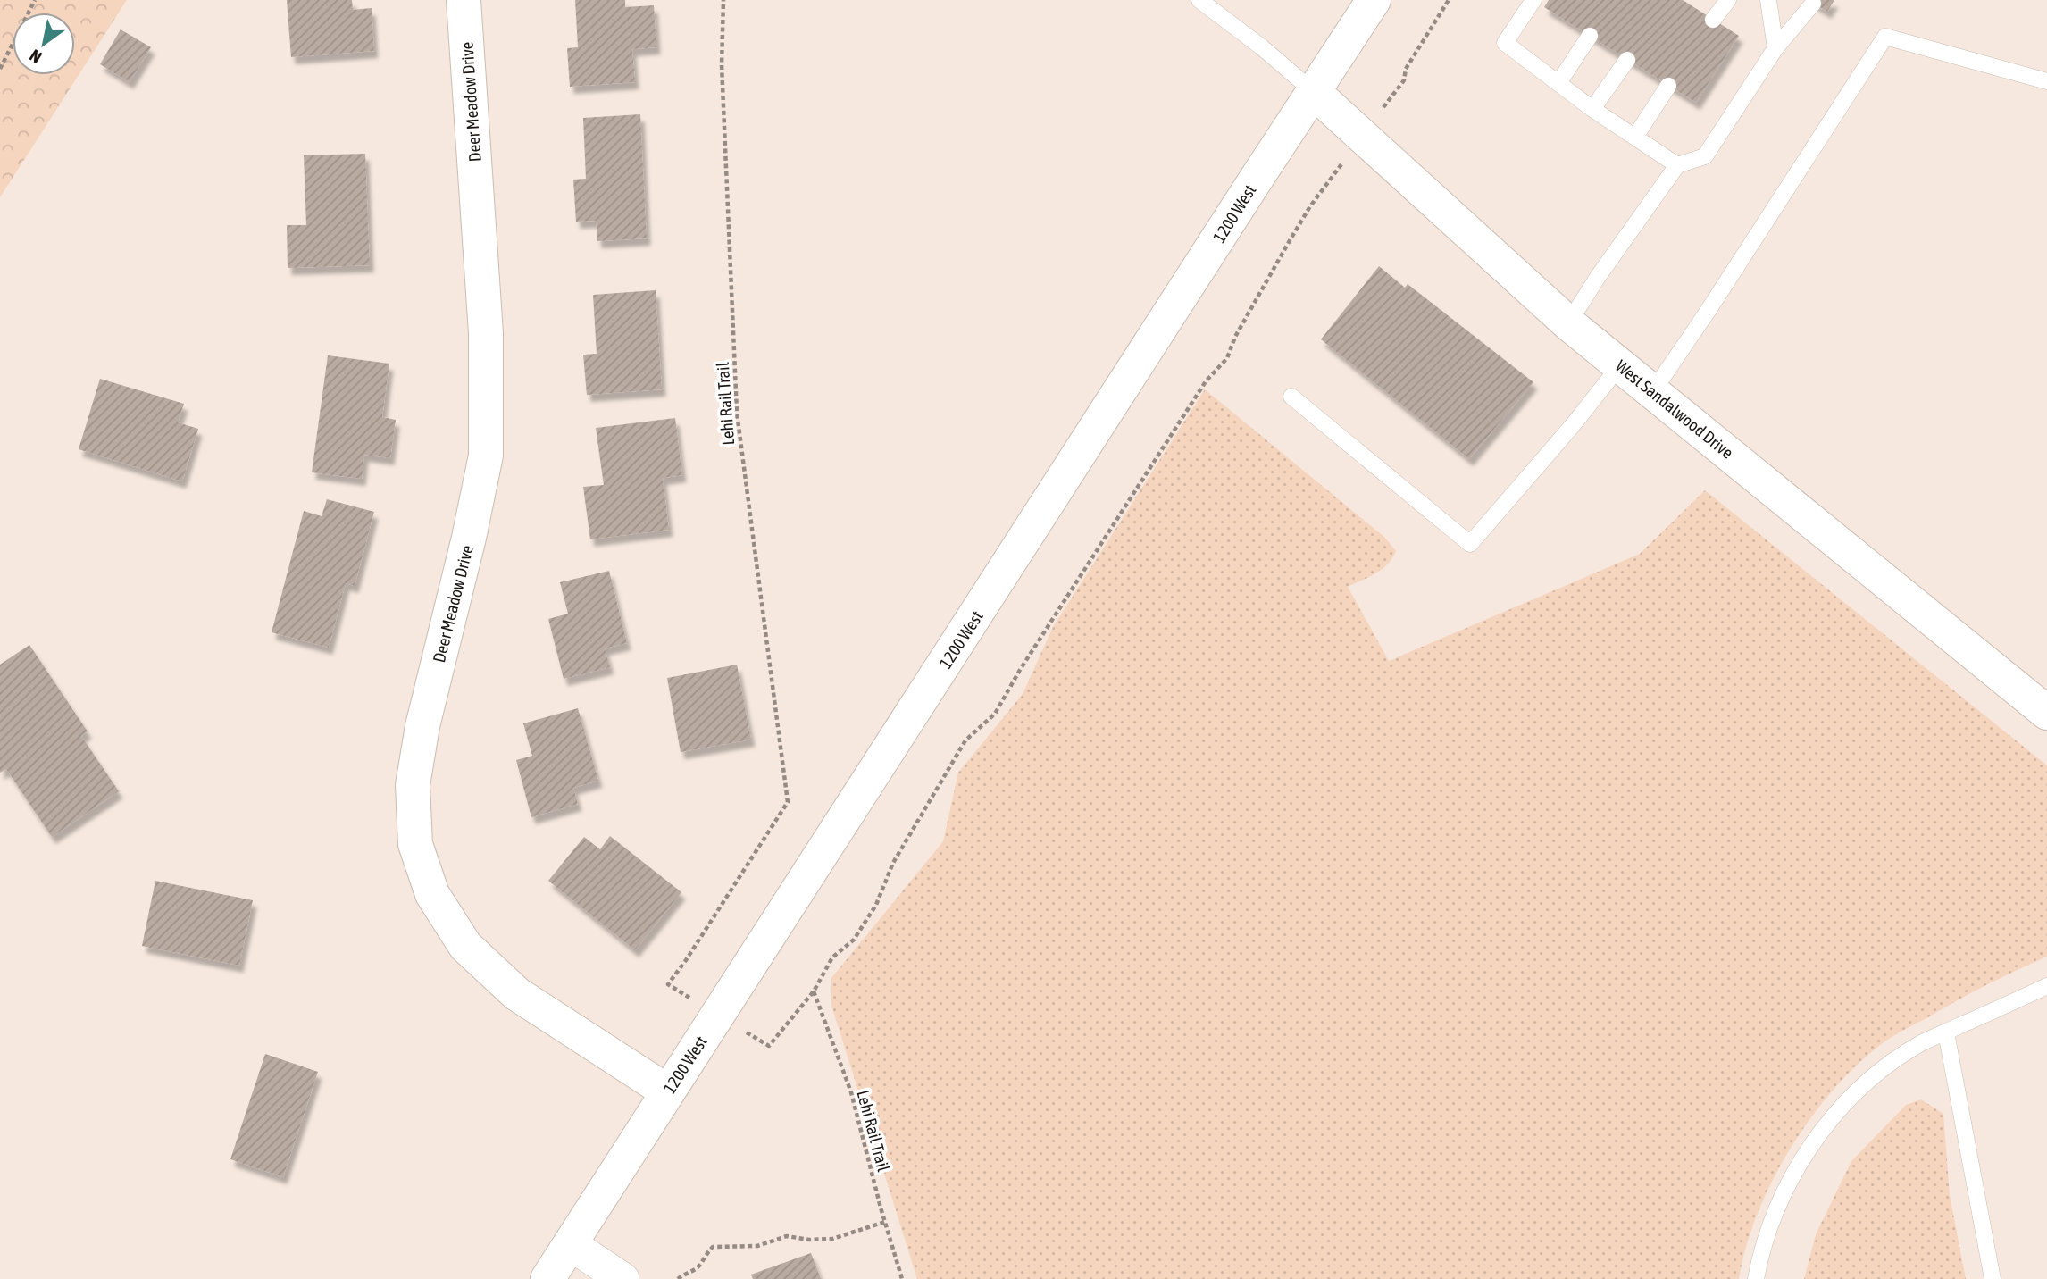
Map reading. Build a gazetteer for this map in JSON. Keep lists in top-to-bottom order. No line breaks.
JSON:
{"streets":{"street":["Deer Meadow Drive","1200 West","West Sandalwood Drive"],"path":["Lehi Rail Trail"]},"crossings":[["Deer Meadow Drive","1200 West"],["1200 West","West Sandalwood Drive"]],"north":"bottom left"}
